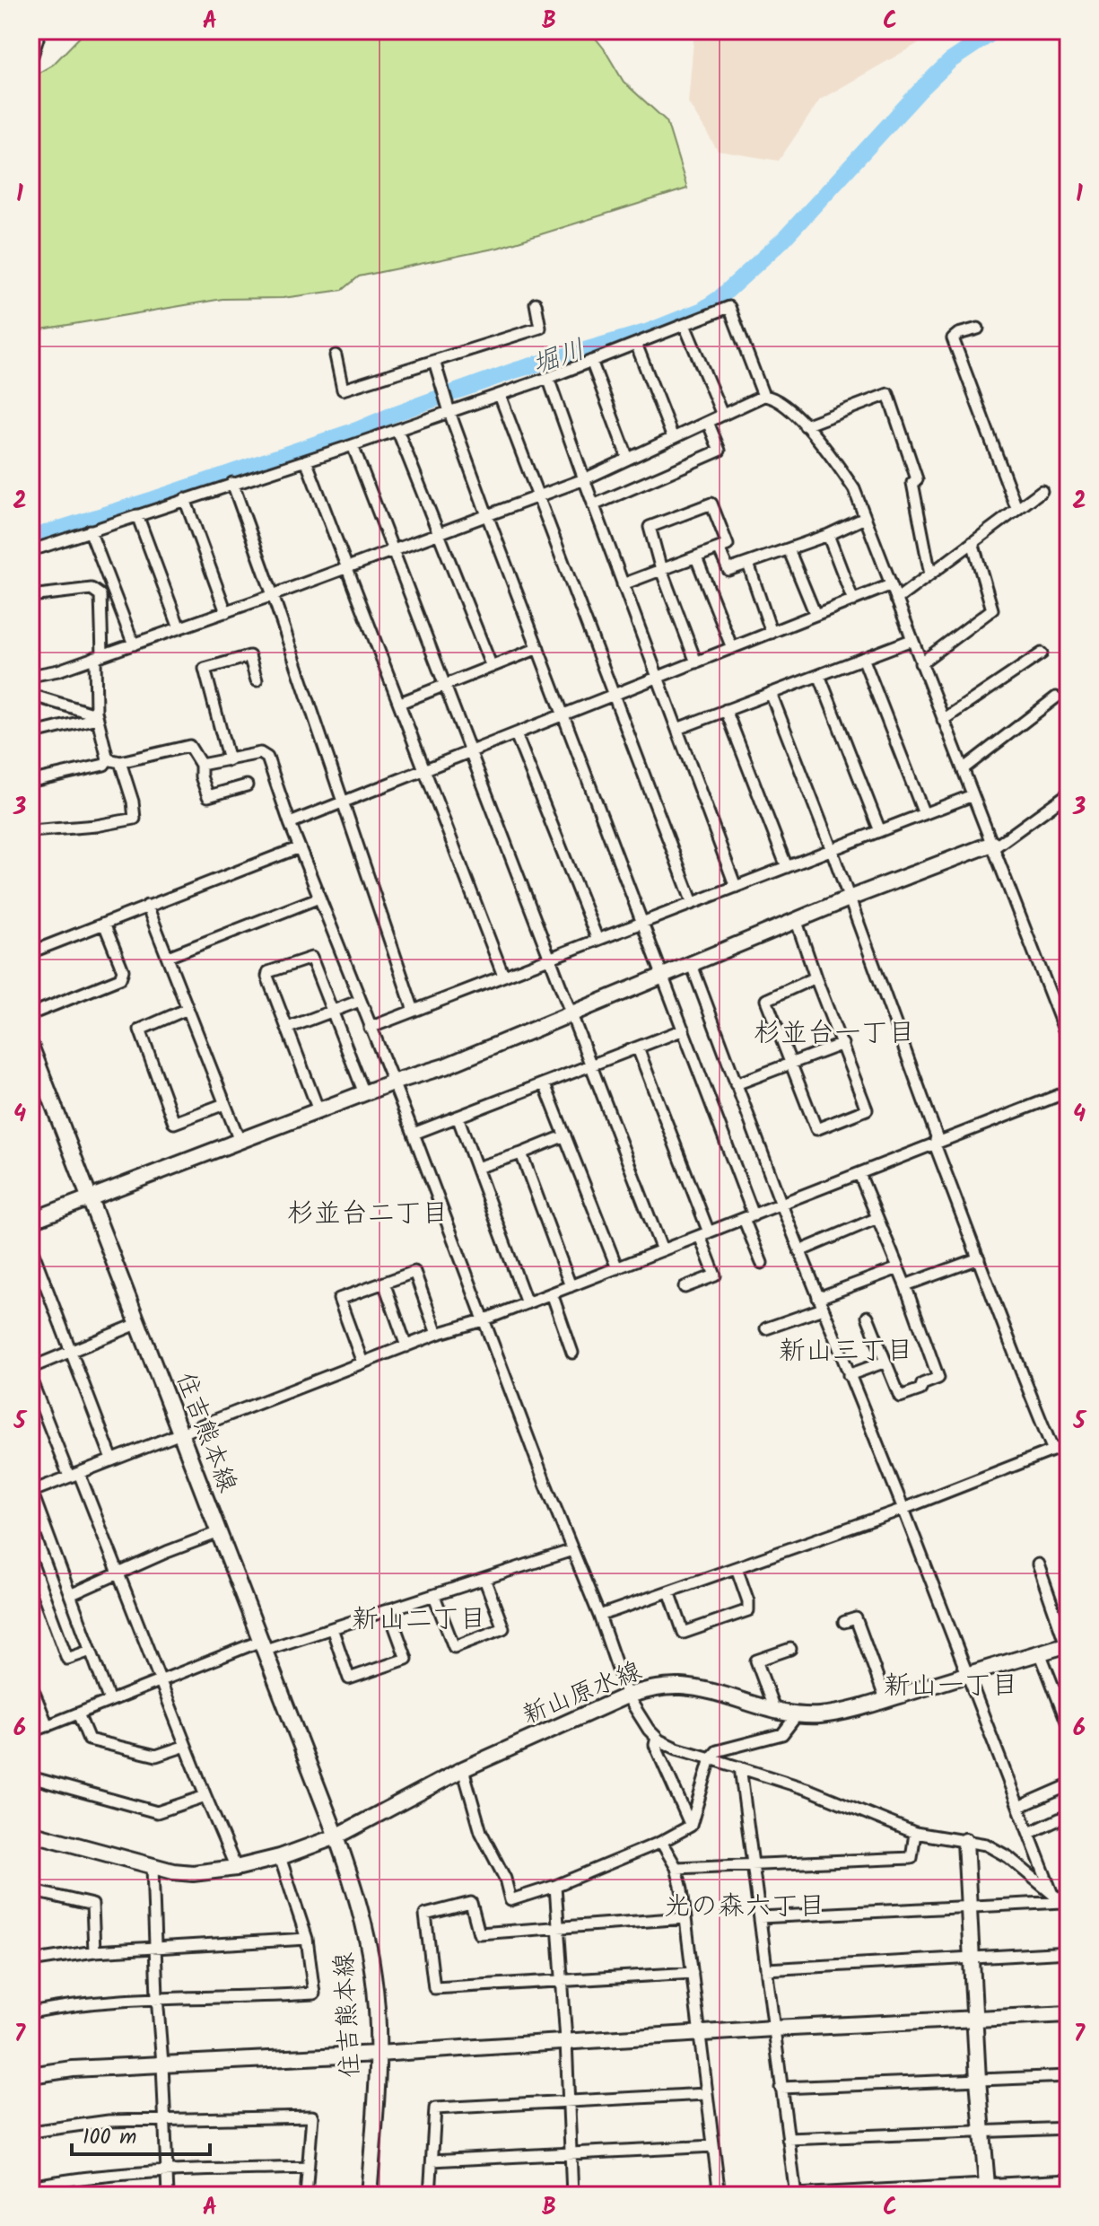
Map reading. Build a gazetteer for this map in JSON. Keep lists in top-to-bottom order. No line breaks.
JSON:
{"streets":{"street":["住吉熊本線","新山原水線"]},"crossings":[["住吉熊本線","新山原水線"]],"districts":["杉並台一丁目","杉並台二丁目","新山三丁目","新山二丁目","新山一丁目","光の森六丁目"],"water":["堀川"],"scale_bar":"100 m","grid":{"columns":["A","B","C"],"rows":["1","2","3","4","5","6","7"]}}
